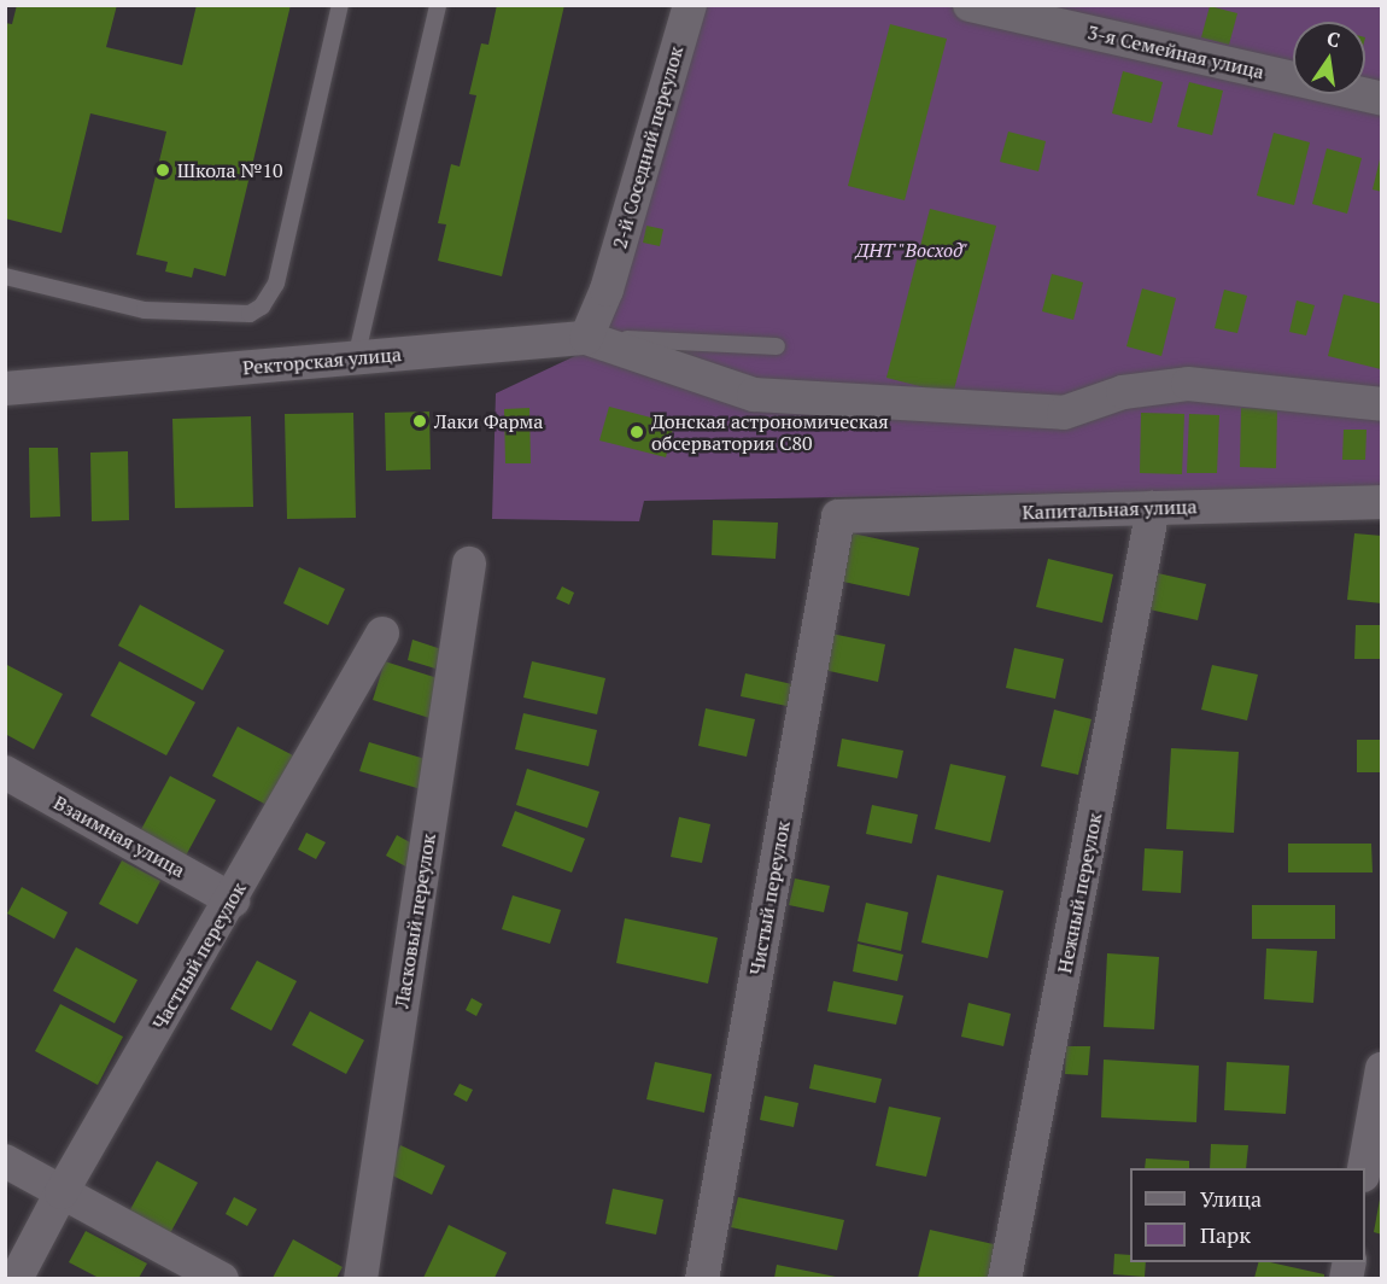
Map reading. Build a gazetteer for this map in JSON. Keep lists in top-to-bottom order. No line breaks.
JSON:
{"streets":{"street":["3-я Семейная улица","2-й Соседний переулок","Ректорская улица","Капитальная улица","Взаимная улица","Нежный переулок","Чистый переулок","Ласковый переулок","Частный переулок"]},"crossings":[["2-й Соседний переулок","Ректорская улица"],["Капитальная улица","Нежный переулок"],["Капитальная улица","Чистый переулок"],["Взаимная улица","Частный переулок"]],"parks":["ДНТ \"Восход\""],"places":["Школа №10","Лаки Фарма","Донская астрономическая обсерватория C80"],"legend":["Улица","Парк"],"north":"top"}
